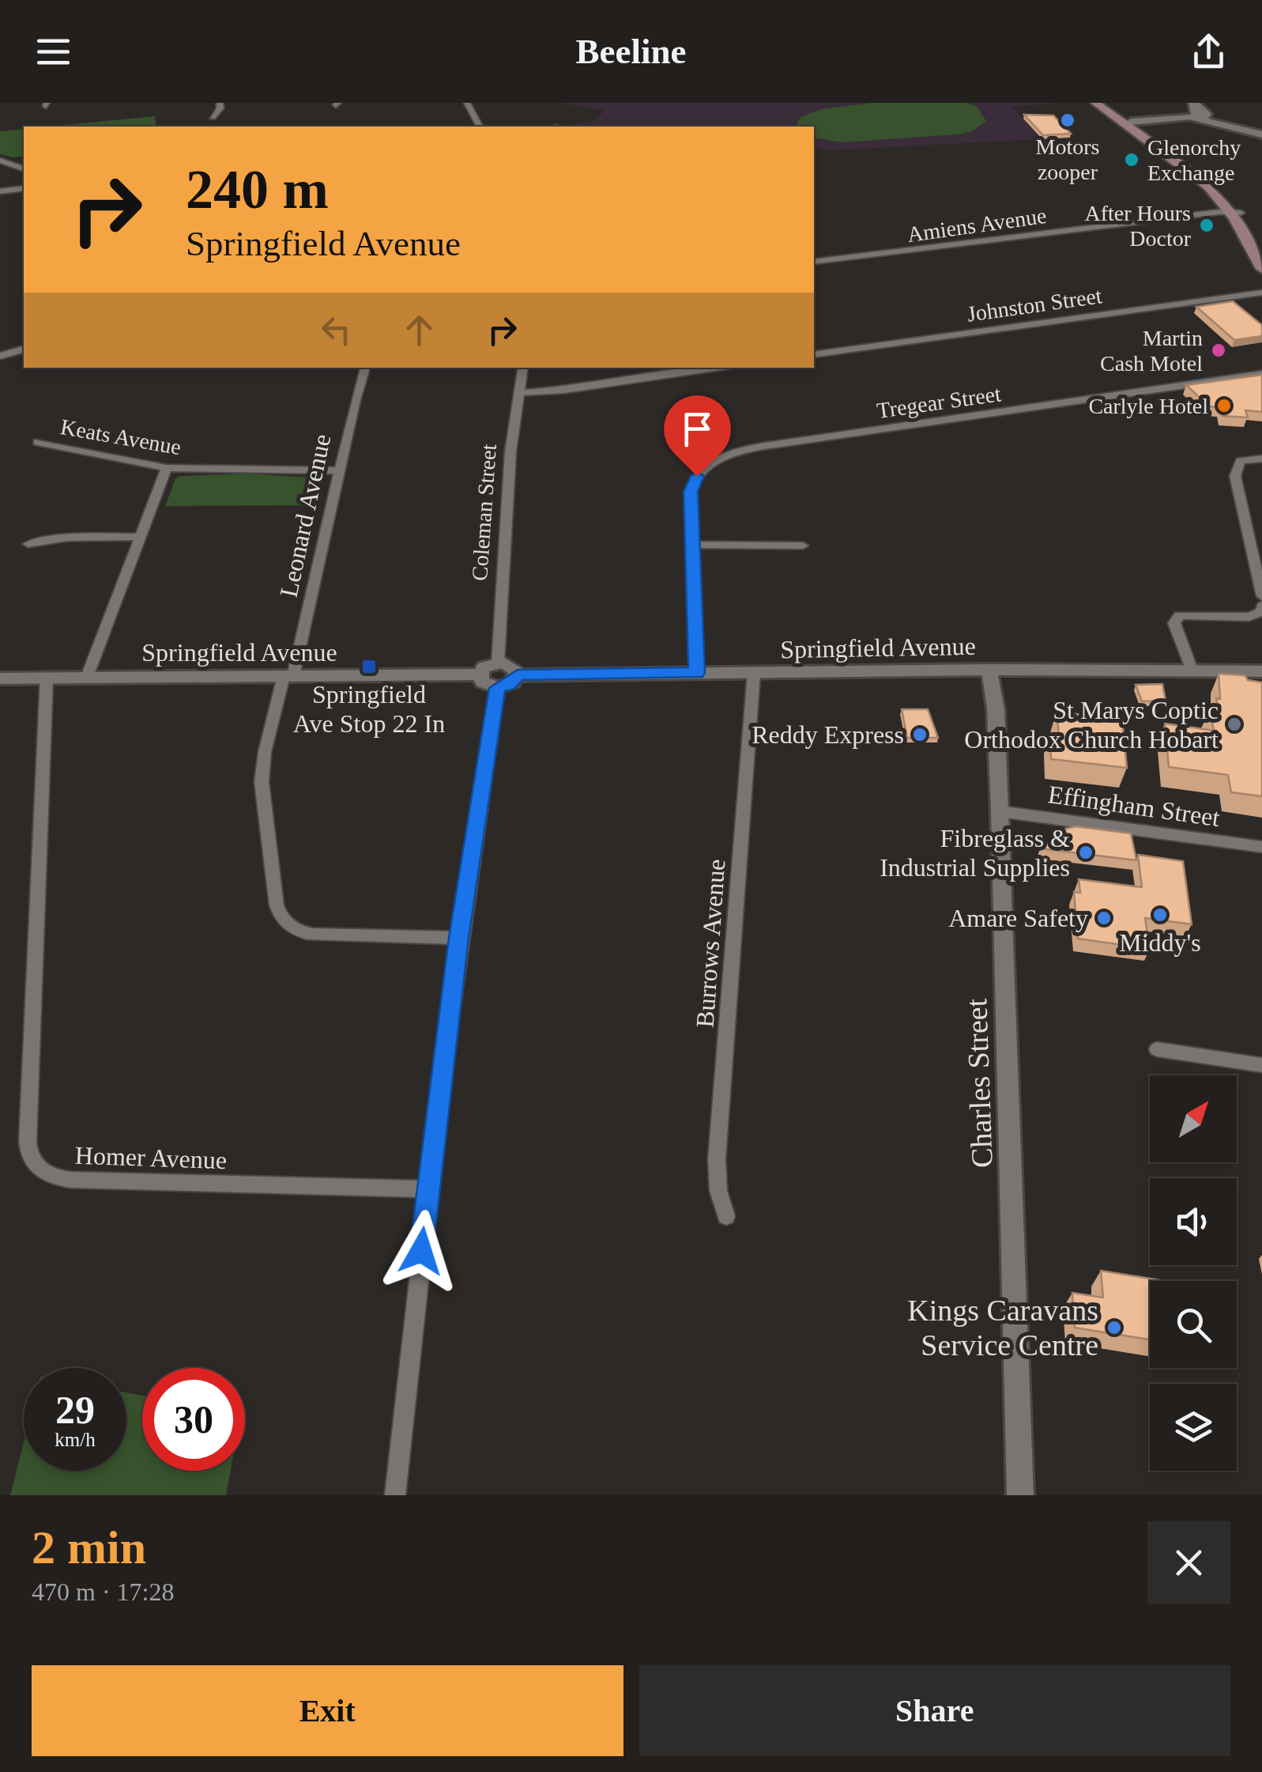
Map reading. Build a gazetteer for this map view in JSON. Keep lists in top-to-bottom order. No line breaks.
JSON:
{"streets":{"street":["Amiens Avenue","Johnston Street","Tregear Street","Keats Avenue","Coleman Street","Leonard Avenue","Springfield Avenue","Effingham Street","Burrows Avenue","Charles Street","Homer Avenue"]},"crossings":[["Tregear Street","Springfield Avenue"],["Keats Avenue","Leonard Avenue"],["Coleman Street","Springfield Avenue"],["Leonard Avenue","Springfield Avenue"],["Springfield Avenue","Burrows Avenue"],["Springfield Avenue","Charles Street"],["Springfield Avenue","Homer Avenue"],["Effingham Street","Charles Street"]],"places":{"other":["Motors zooper","Glenorchy Exchange","After Hours Doctor","Martin Cash Motel","Carlyle Hotel","St Marys Coptic Orthodox Church Hobart","Reddy Express","Fibreglass & Industrial Supplies","Middy's","Amare Safety","Kings Caravans Service Centre"],"transit":["Springfield Ave Stop 22 In"]},"north":"top right","page":{"header":"Beeline","turn":["240 m","Springfield Avenue"],"speed":"29 km/h","limit":"30","heading":["2 min","470 m · 17:28"],"buttons":["Exit","Share"]}}
